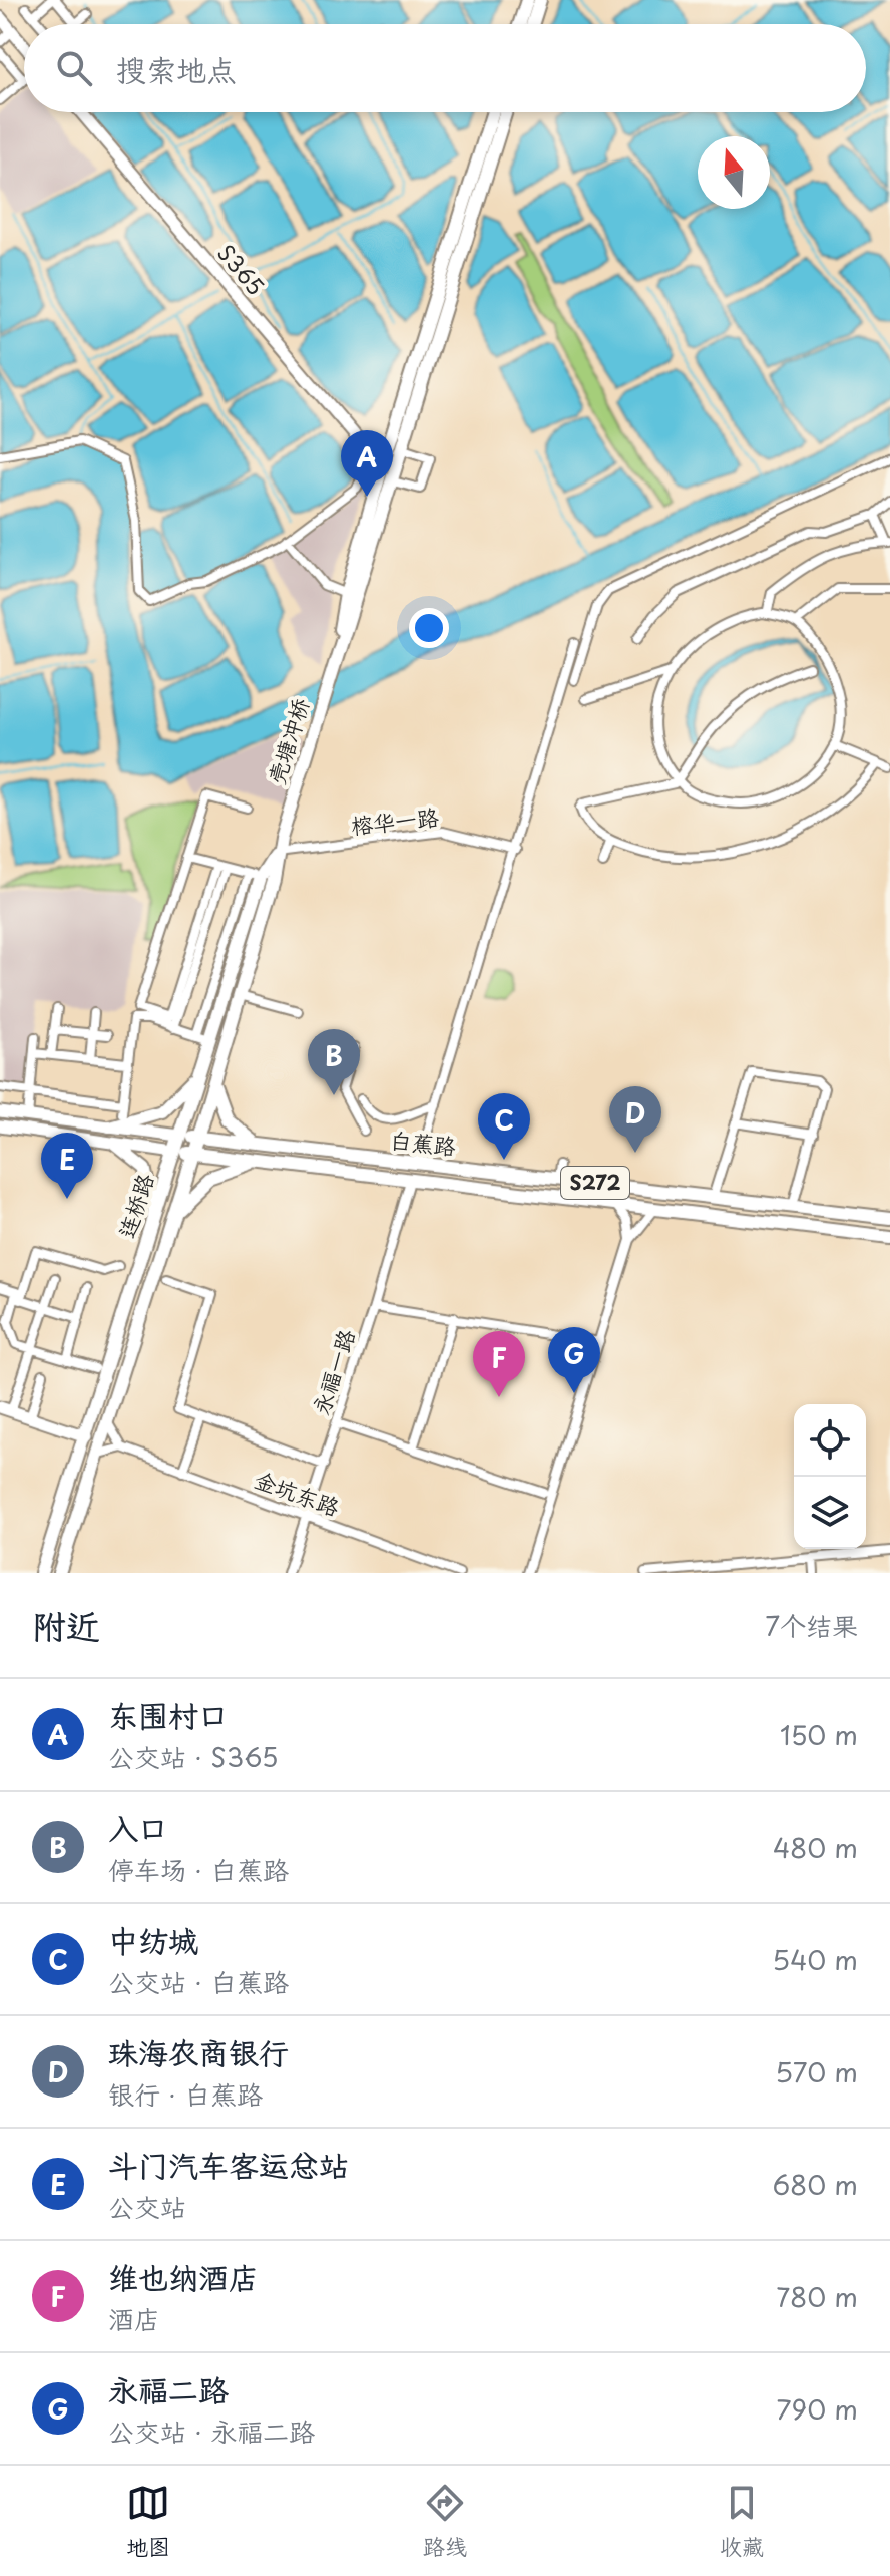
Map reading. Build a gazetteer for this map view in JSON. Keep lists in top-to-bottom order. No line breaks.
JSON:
{"streets":{"main road":["壳塘冲桥","白蕉路","S272","连桥路"],"street":["S365","榕华一路","永福一路","金坑东路"]},"crossings":[["壳塘冲桥","连桥路"],["榕华一路","连桥路"],["白蕉路","S272"],["白蕉路","连桥路"],["白蕉路","永福一路"],["S272","连桥路"],["永福一路","金坑东路"]],"north":"top","page":{"search":"搜索地点","pins":["A","B","D","C","E","G","F"],"heading":["附近","7个结果"],"list":[{"mark":"A","name":"东围村口","note":"公交站 · S365","value":"150 m"},{"mark":"B","name":"入口","note":"停车场 · 白蕉路","value":"480 m"},{"mark":"C","name":"中纺城","note":"公交站 · 白蕉路","value":"540 m"},{"mark":"D","name":"珠海农商银行","note":"银行 · 白蕉路","value":"570 m"},{"mark":"E","name":"斗门汽车客运总站","note":"公交站","value":"680 m"},{"mark":"F","name":"维也纳酒店","note":"酒店","value":"780 m"},{"mark":"G","name":"永福二路","note":"公交站 · 永福二路","value":"790 m"}],"nav":["地图","路线","收藏"]}}
